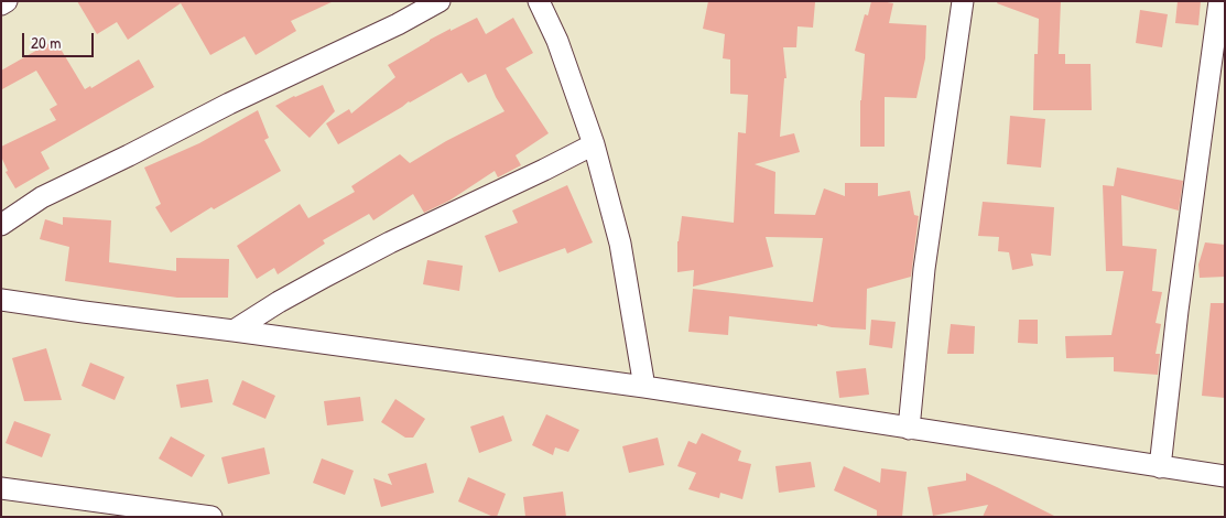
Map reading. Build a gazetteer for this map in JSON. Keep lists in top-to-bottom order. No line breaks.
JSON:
{"scale_bar":"20 m"}
